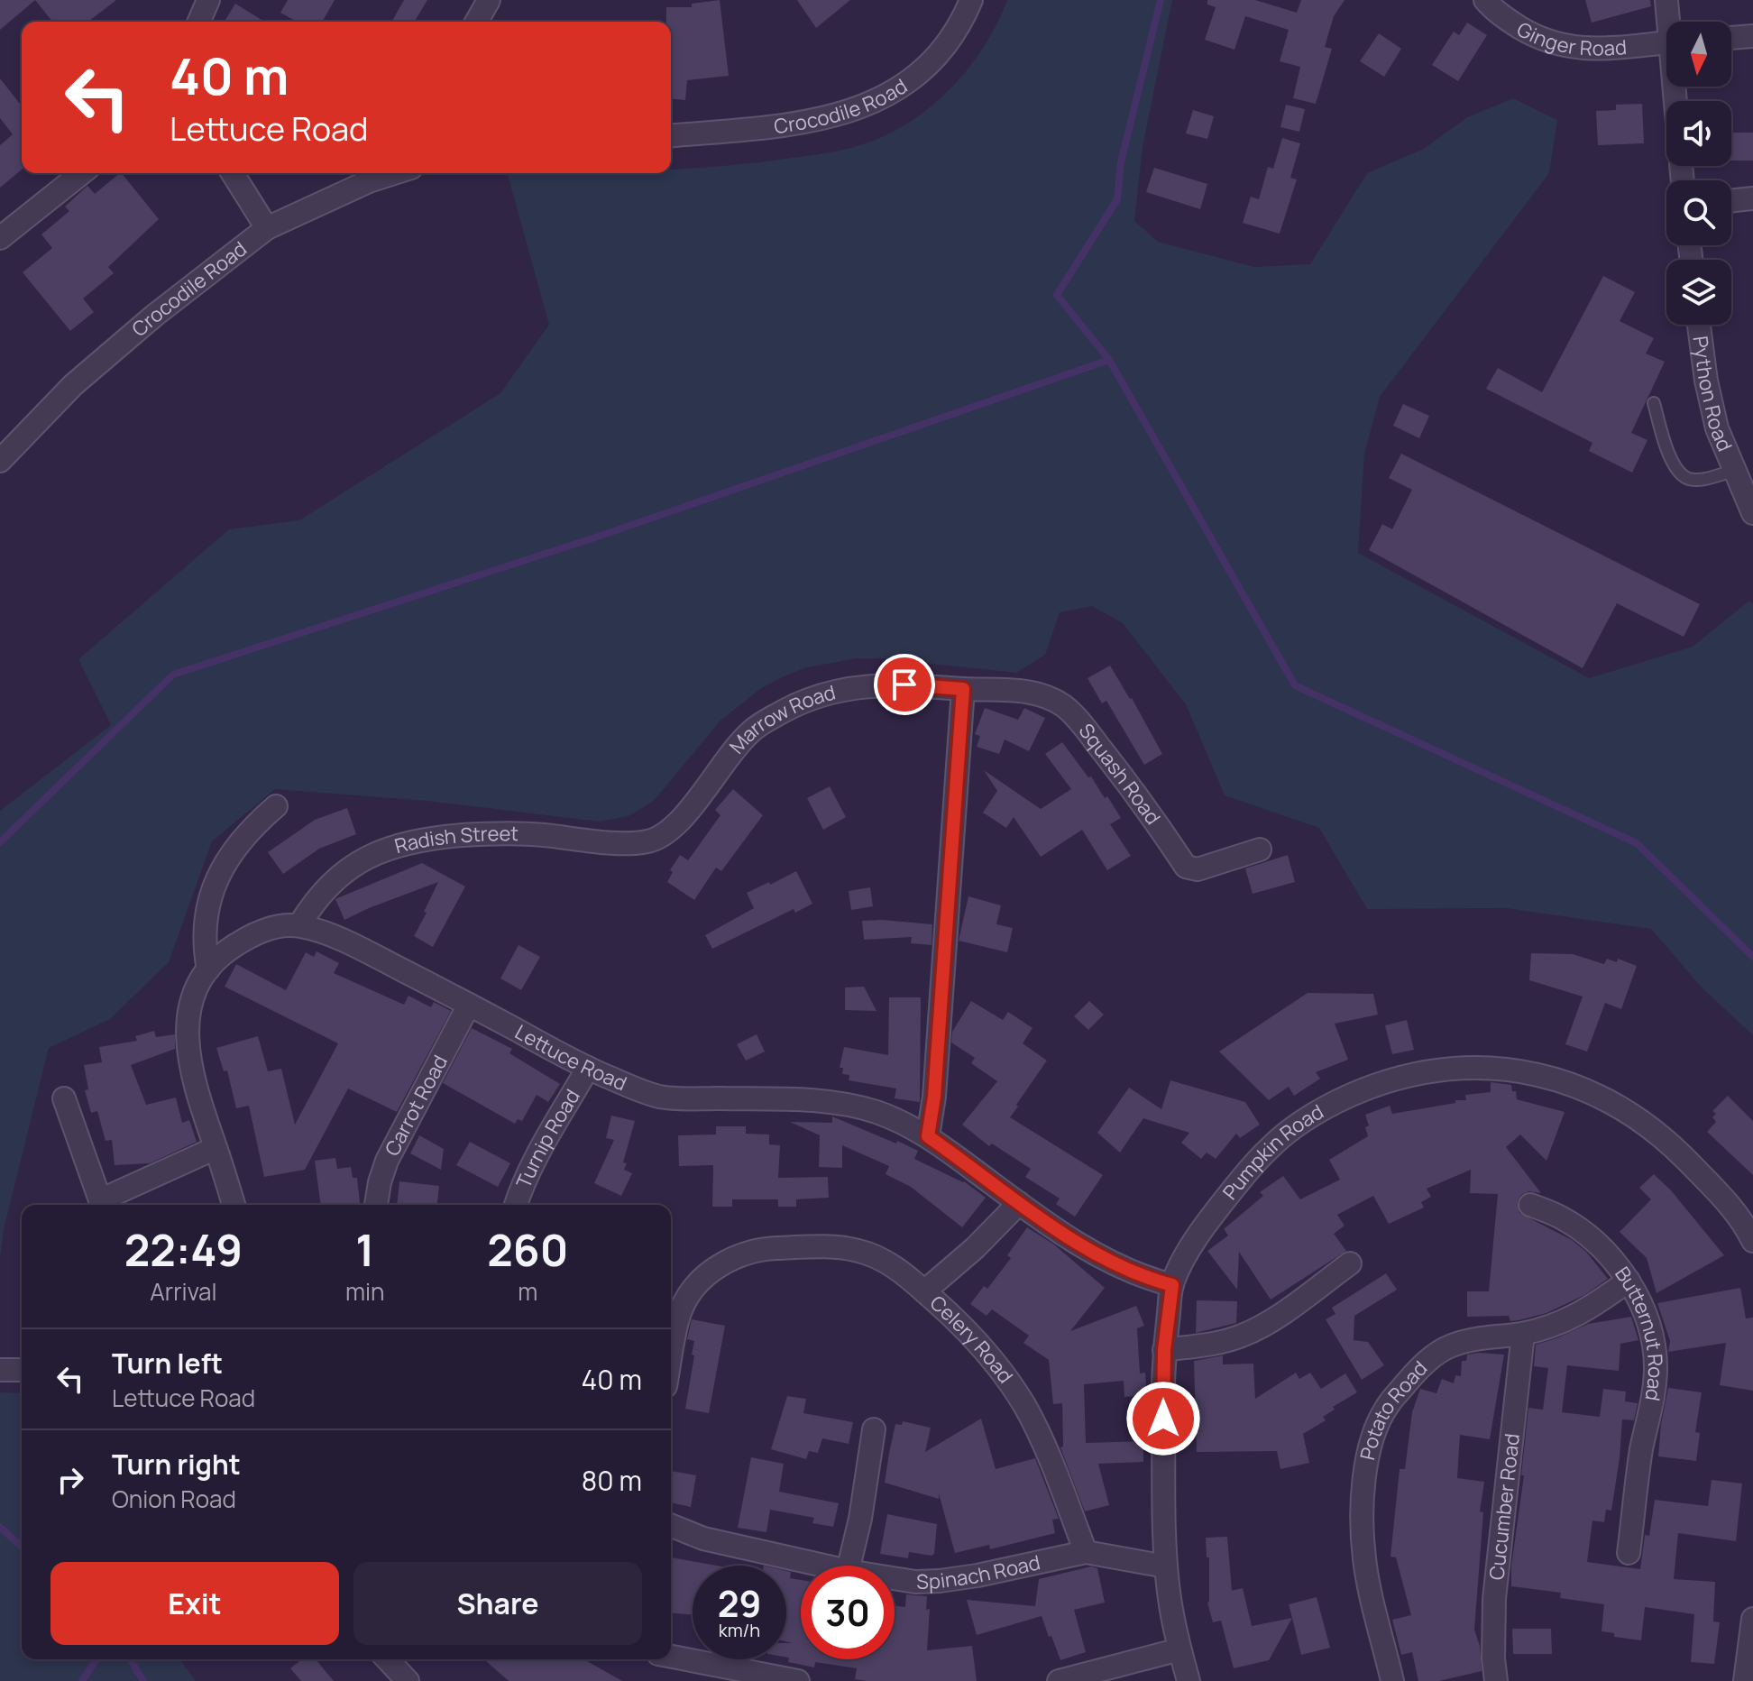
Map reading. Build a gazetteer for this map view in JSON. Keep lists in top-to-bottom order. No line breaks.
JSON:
{"streets":{"street":["Ginger Road","Crocodile Road","Python Road","Marrow Road","Squash Road","Radish Street","Lettuce Road","Carrot Road","Turnip Road","Pumpkin Road","Butternut Road","Celery Road","Potato Road","Cucumber Road","Spinach Road"]},"crossings":[["Marrow Road","Squash Road"],["Marrow Road","Radish Street"],["Radish Street","Lettuce Road"],["Lettuce Road","Carrot Road"],["Lettuce Road","Turnip Road"],["Lettuce Road","Pumpkin Road"],["Pumpkin Road","Spinach Road"],["Butternut Road","Potato Road"],["Celery Road","Spinach Road"],["Potato Road","Cucumber Road"]],"north":"bottom","page":{"turn":["40 m","Lettuce Road"],"eta":["22:49","Arrival","1","min","260","m"],"list":[{"name":"Turn left","note":"Lettuce Road","value":"40 m"},{"name":"Turn right","note":"Onion Road","value":"80 m"}],"buttons":["Exit","Share"],"speed":"29 km/h","limit":"30"}}
